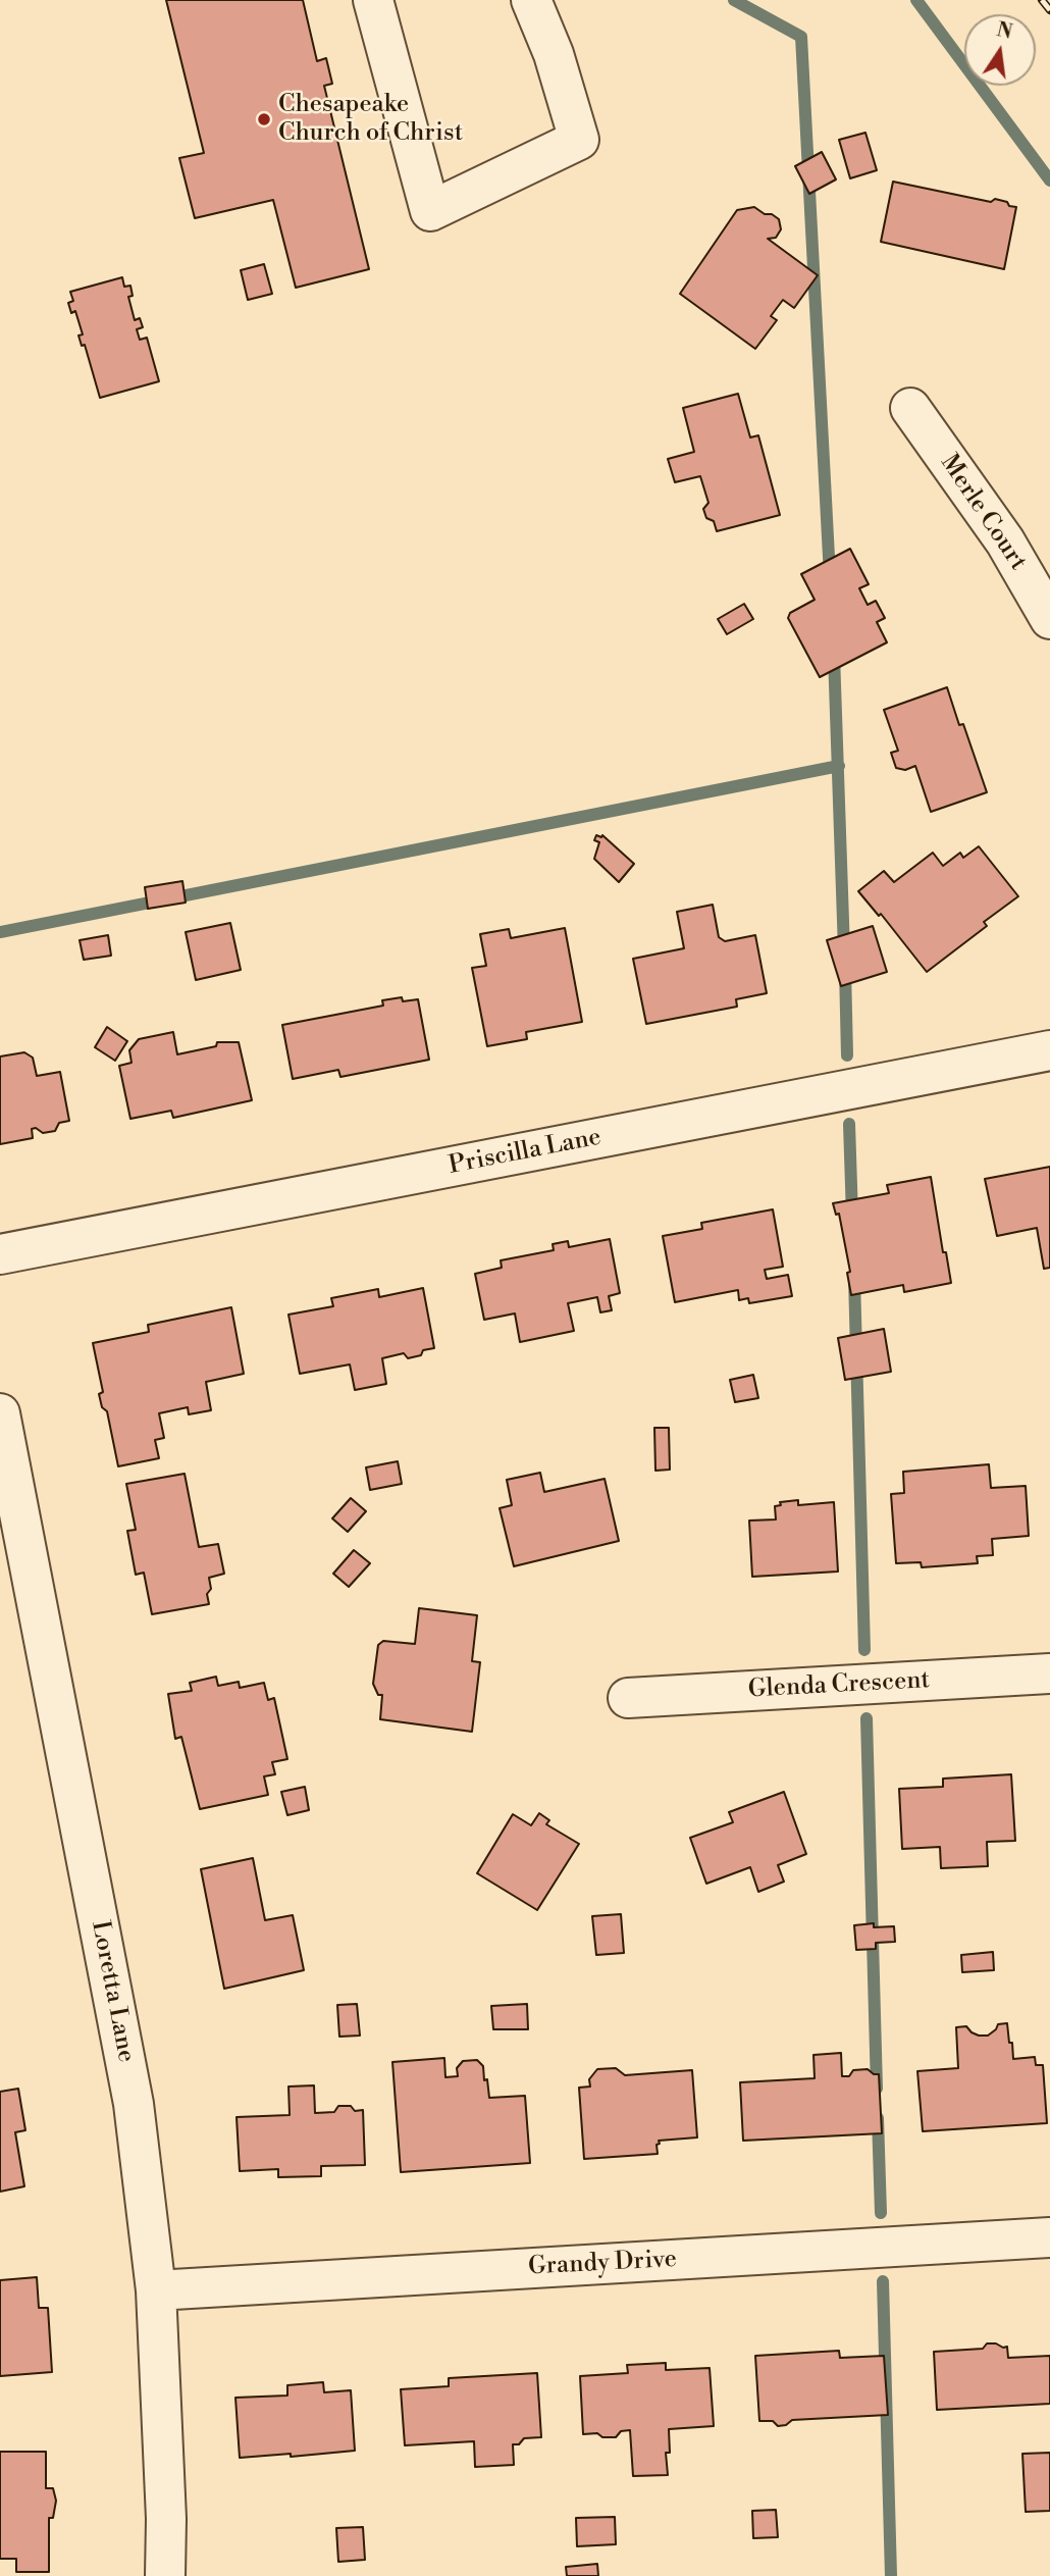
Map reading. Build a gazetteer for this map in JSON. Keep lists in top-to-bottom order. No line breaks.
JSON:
{"streets":{"street":["Merle Court","Priscilla Lane","Glenda Crescent","Loretta Lane","Grandy Drive"]},"crossings":[["Loretta Lane","Grandy Drive"]],"places":["Chesapeake Church of Christ"],"north":"top"}
